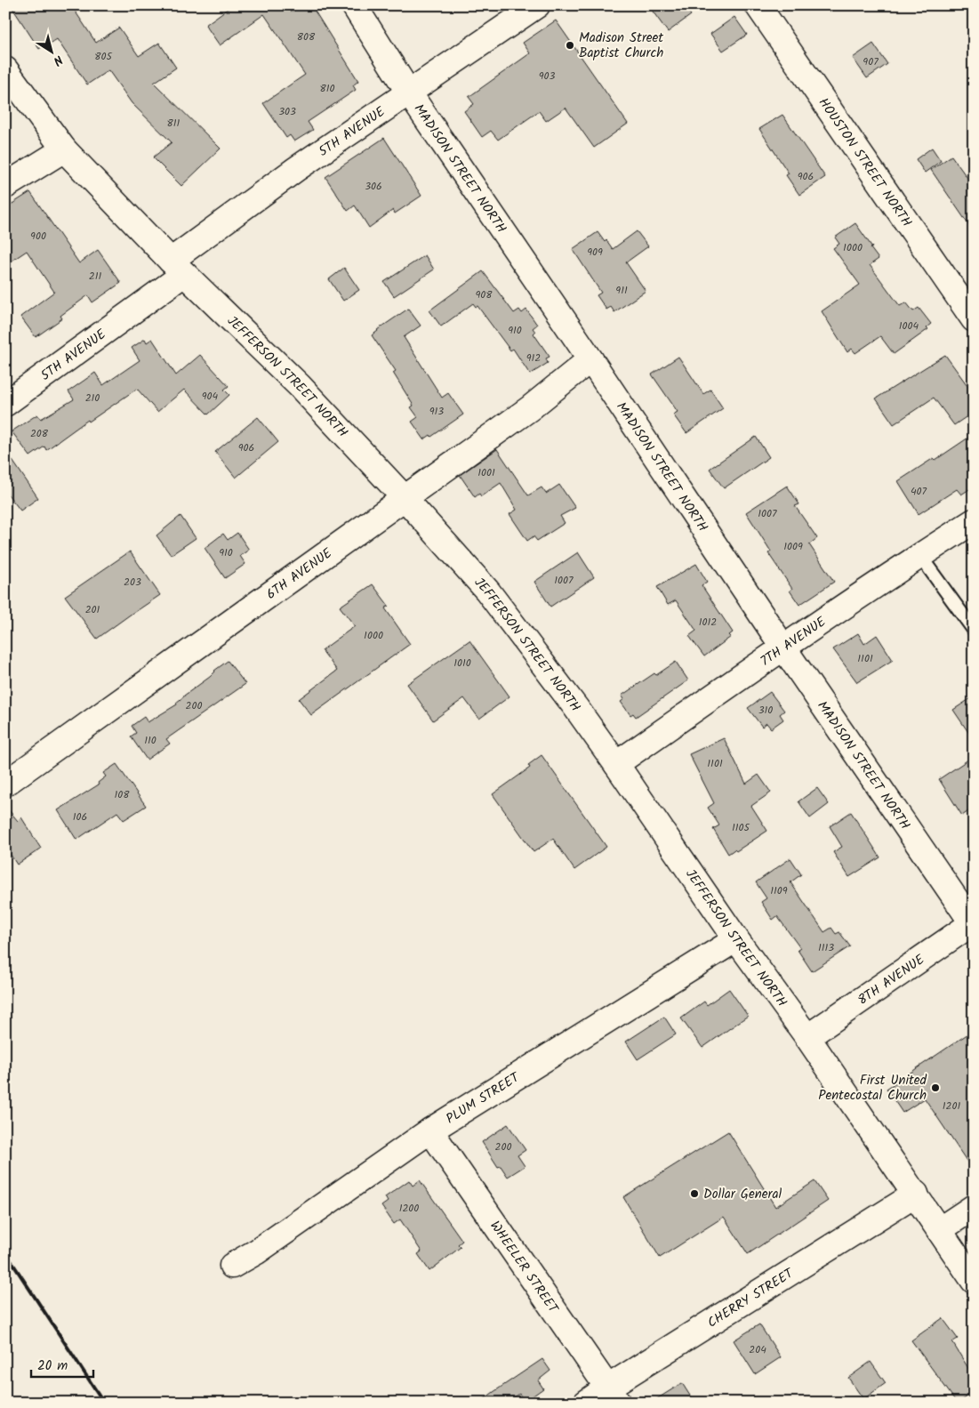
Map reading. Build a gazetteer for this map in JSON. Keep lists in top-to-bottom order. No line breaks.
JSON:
{"streets":{"street":["5TH AVENUE","HOUSTON STREET NORTH","MADISON STREET NORTH","JEFFERSON STREET NORTH","6TH AVENUE","7TH AVENUE","8TH AVENUE","PLUM STREET","WHEELER STREET","CHERRY STREET"]},"crossings":[["5TH AVENUE","MADISON STREET NORTH"],["5TH AVENUE","JEFFERSON STREET NORTH"],["MADISON STREET NORTH","6TH AVENUE"],["MADISON STREET NORTH","7TH AVENUE"],["MADISON STREET NORTH","8TH AVENUE"],["JEFFERSON STREET NORTH","6TH AVENUE"],["JEFFERSON STREET NORTH","7TH AVENUE"],["JEFFERSON STREET NORTH","8TH AVENUE"],["JEFFERSON STREET NORTH","PLUM STREET"],["JEFFERSON STREET NORTH","CHERRY STREET"],["PLUM STREET","WHEELER STREET"],["WHEELER STREET","CHERRY STREET"]],"places":["Madison Street Baptist Church","First United Pentecostal Church","Dollar General"],"house_numbers":["808","805","907","903","810","303","811","906","306","900","1000","909","211","911","908","1004","910","912","904","210","913","208","906","1001","407","1007","1009","910","1007","203","201","1012","1000","1101","1010","200","310","110","1101","108","106","1105","1109","1113","1201","200","1200","204"],"scale_bar":"20 m","north":"bottom right"}
